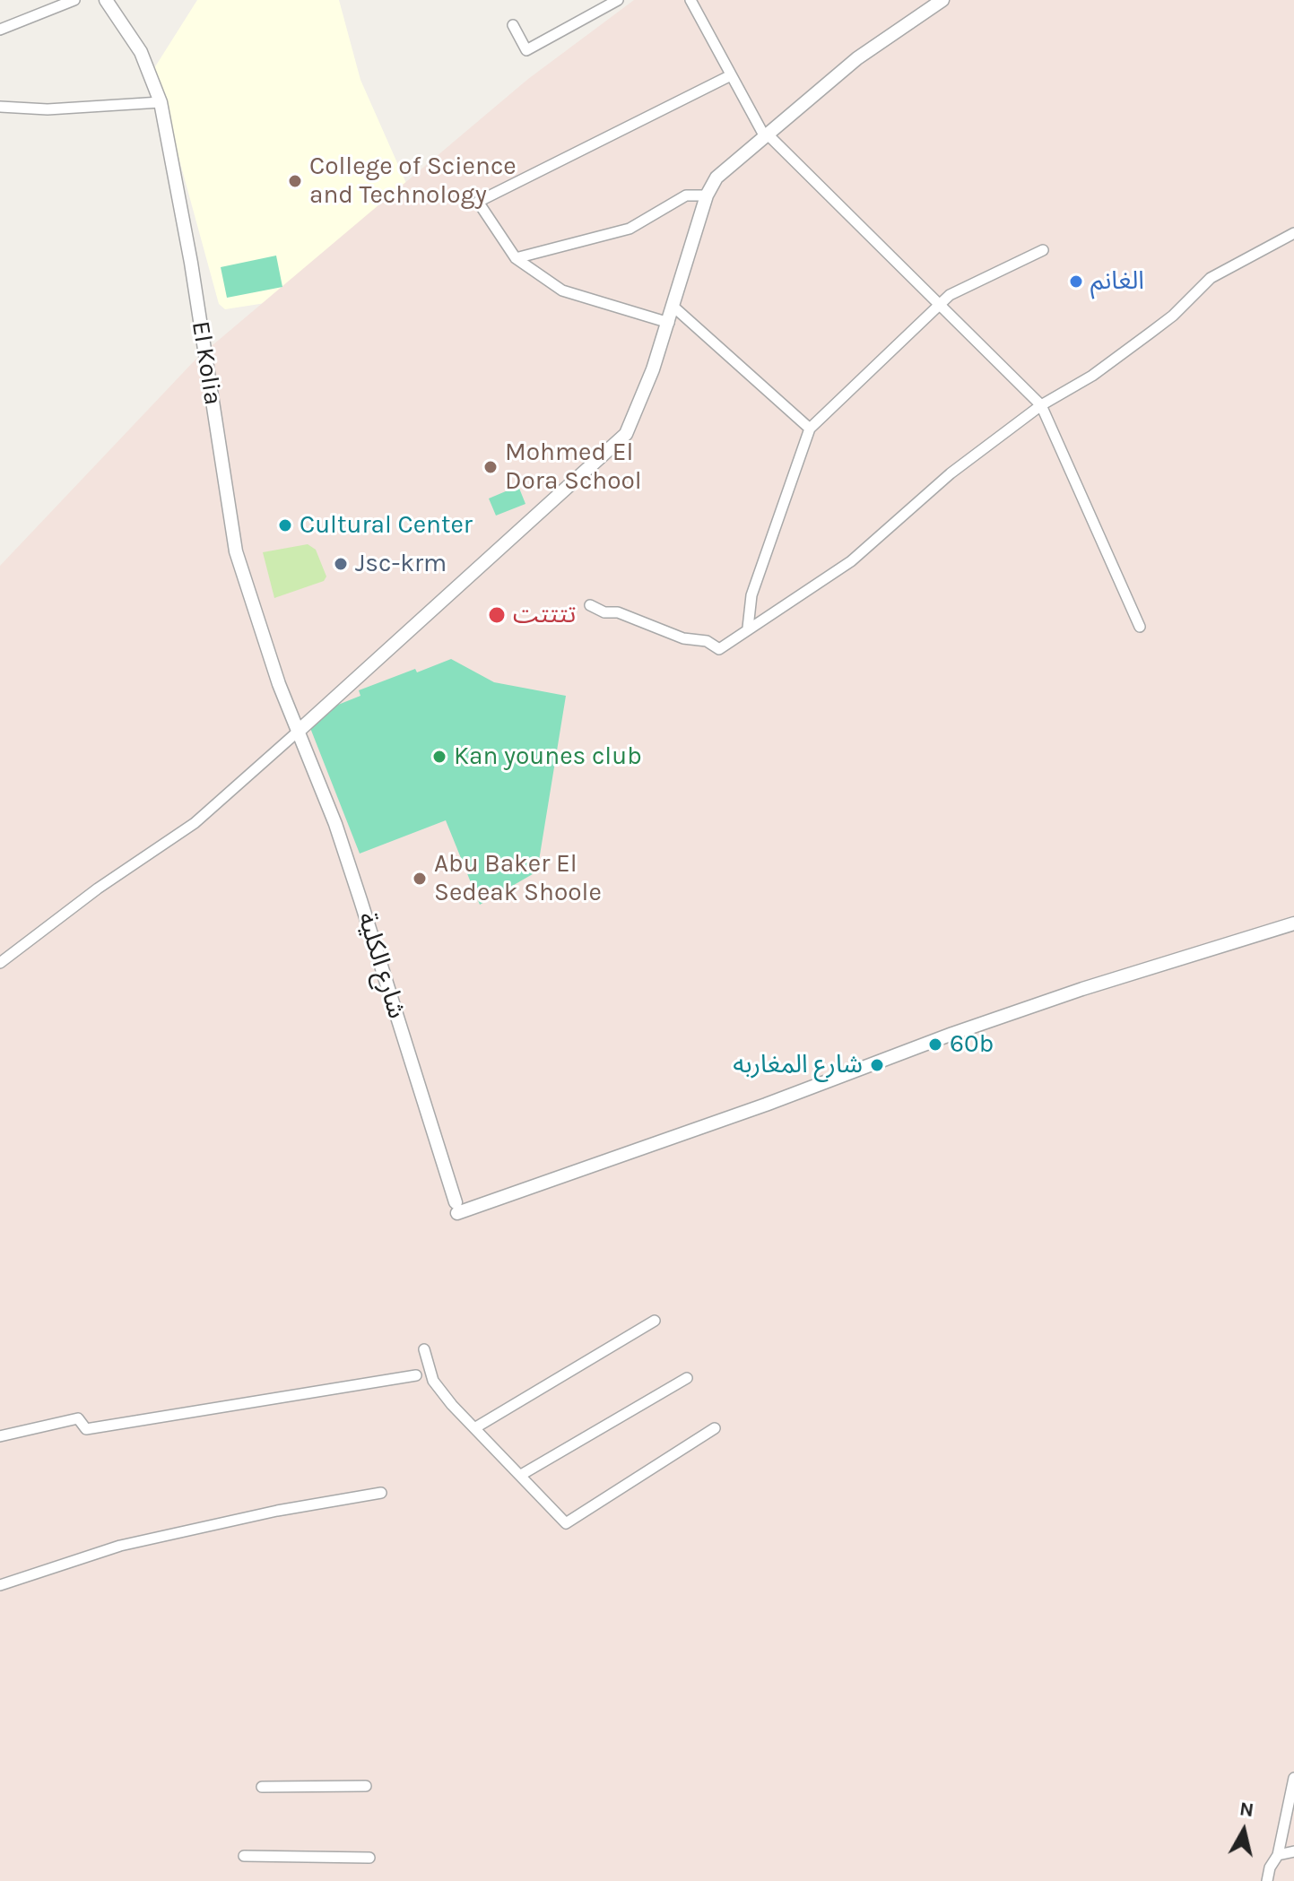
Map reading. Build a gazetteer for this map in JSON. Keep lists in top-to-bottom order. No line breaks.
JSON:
{"streets":{"street":["El Kolia","شارع الكلية"]},"crossings":[["El Kolia","شارع الكلية"]],"places":["College of Science and Technology","الغانم","Mohmed El Dora School","Cultural Center","Jsc-krm","تتتتت","Kan younes club","Abu Baker El Sedeak Shoole","60b","شارع المغاربه"],"north":"top"}
